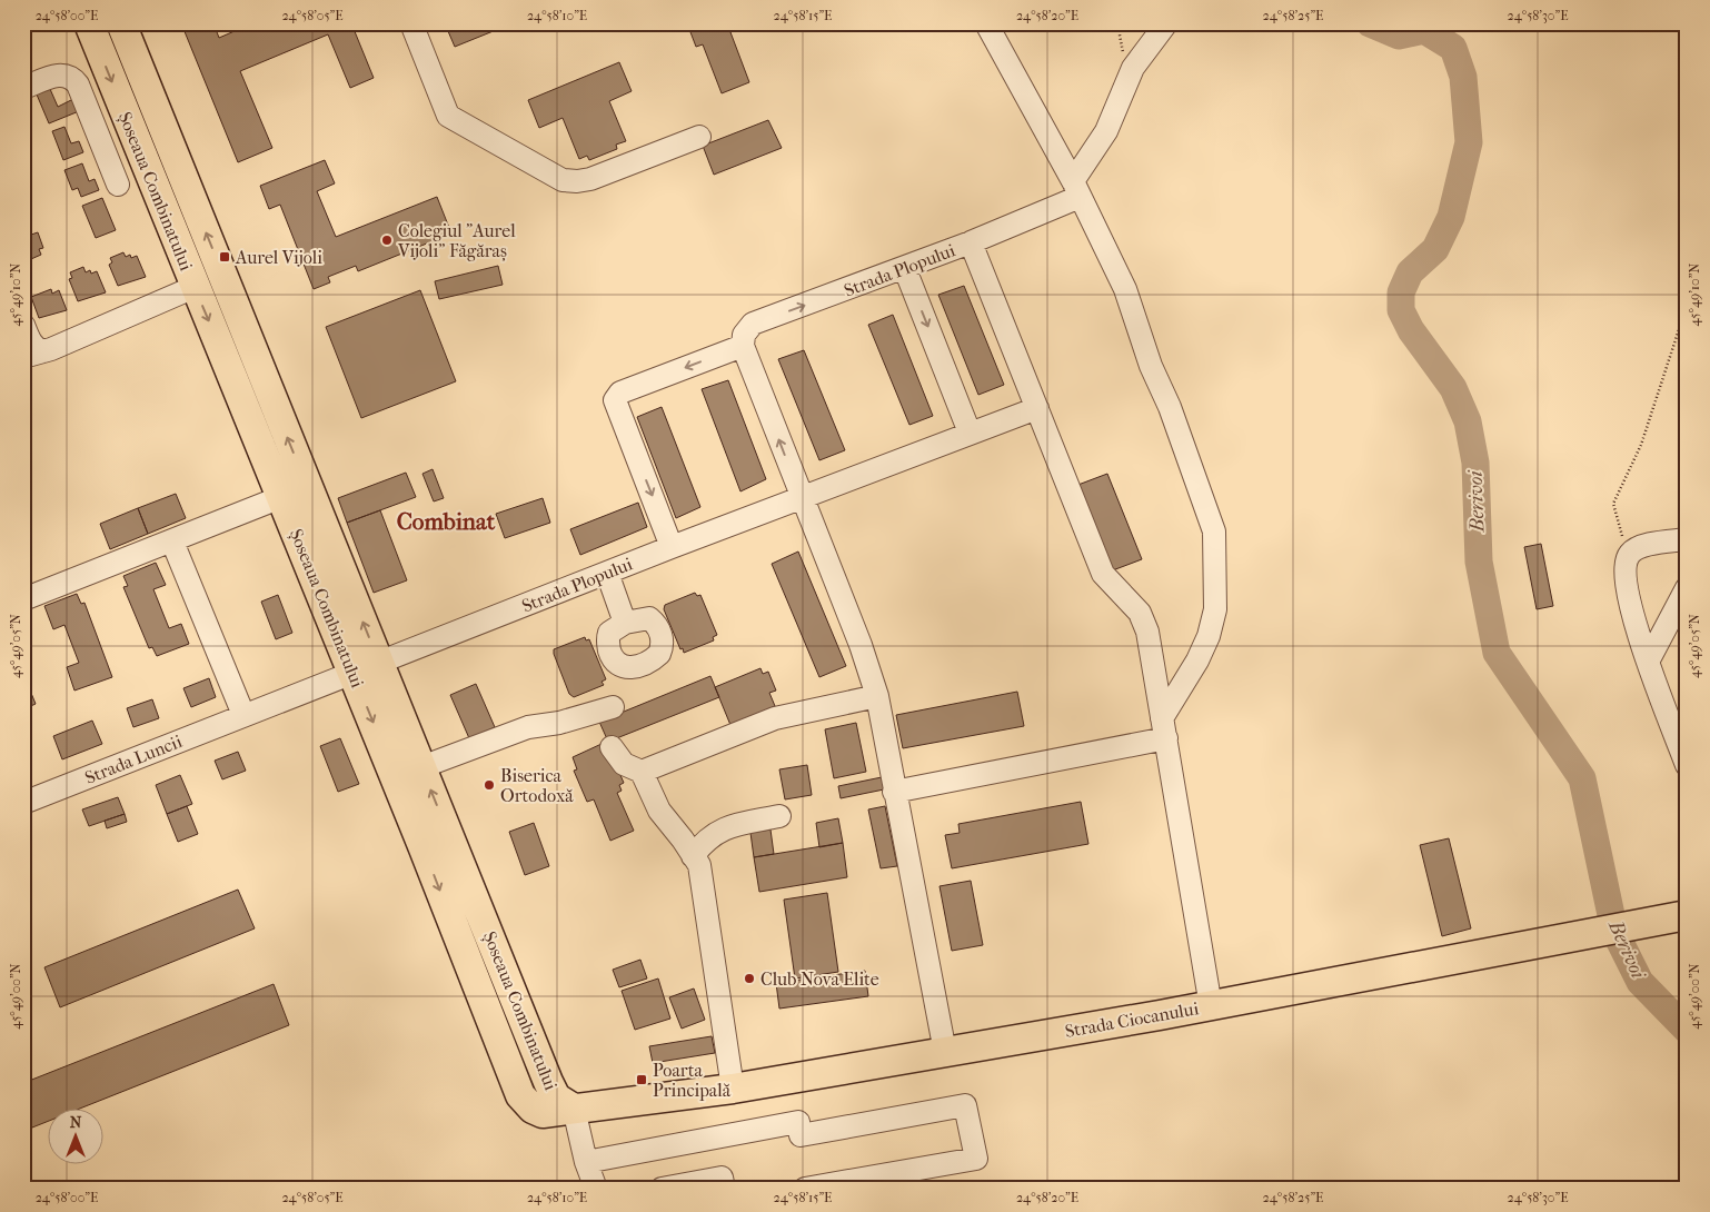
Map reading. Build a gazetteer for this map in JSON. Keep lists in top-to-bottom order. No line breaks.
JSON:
{"streets":{"main road":["Șoseaua Combinatului","Strada Ciocanului"],"street":["Strada Plopului","Strada Luncii"]},"crossings":[["Șoseaua Combinatului","Strada Plopului"],["Șoseaua Combinatului","Strada Luncii"],["Șoseaua Combinatului","Strada Ciocanului"],["Strada Plopului","Strada Luncii"]],"districts":["Combinat"],"water":["Berivoi"],"places":{"other":["Colegiul \"Aurel Vijoli\" Făgăraș","Biserica Ortodoxă","Club Nova Elite"],"transit":["Aurel Vijoli","Poarta Principală"]},"north":"top","coordinates":["24°58'00\"E","24°58'05\"E","24°58'10\"E","24°58'15\"E","24°58'20\"E","24°58'25\"E","24°58'30\"E","45°49'10\"N","45°49'05\"N","45°49'00\"N"]}
